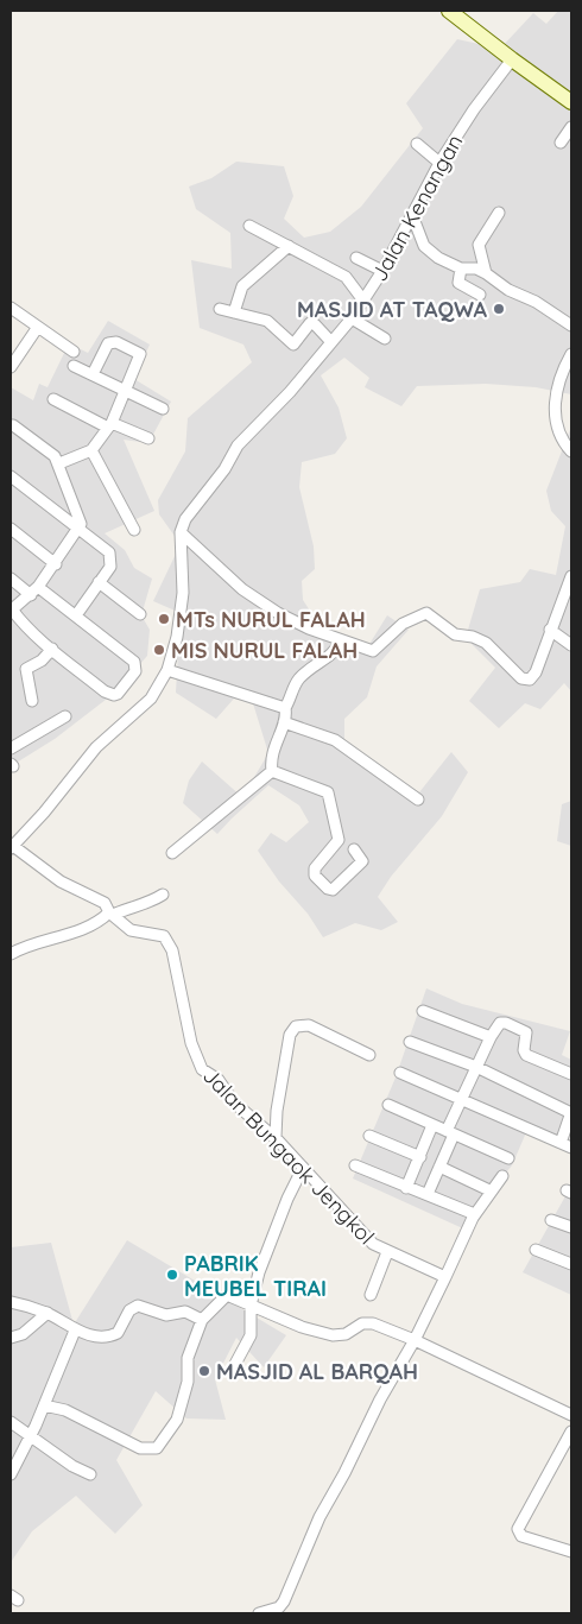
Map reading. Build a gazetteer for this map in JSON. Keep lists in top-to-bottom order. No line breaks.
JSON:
{"streets":{"street":["Jalan Kenangan","Jalan Bungaok Jengkol"]},"places":["MASJID AT TAQWA","MTs NURUL FALAH","MIS NURUL FALAH","PABRIK MEUBEL TIRAI","MASJID AL BARQAH"]}
